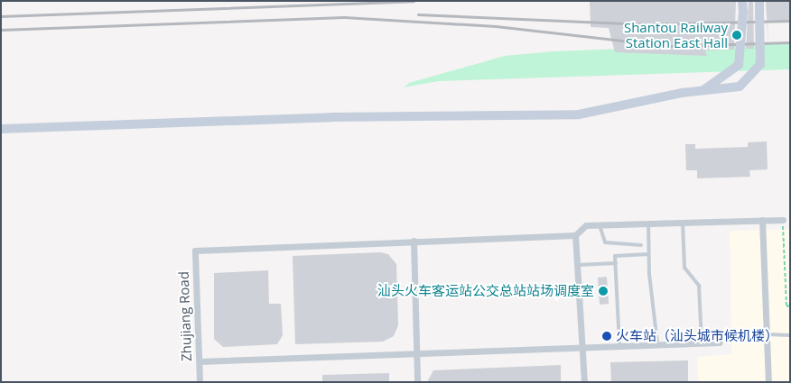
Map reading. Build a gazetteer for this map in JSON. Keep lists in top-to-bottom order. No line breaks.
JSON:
{"streets":{"street":["Zhujiang Road"]},"places":["Shantou Railway Station East Hall","汕头火车客运站公交总站站场调度室","火车站（汕头城市候机楼）"]}
